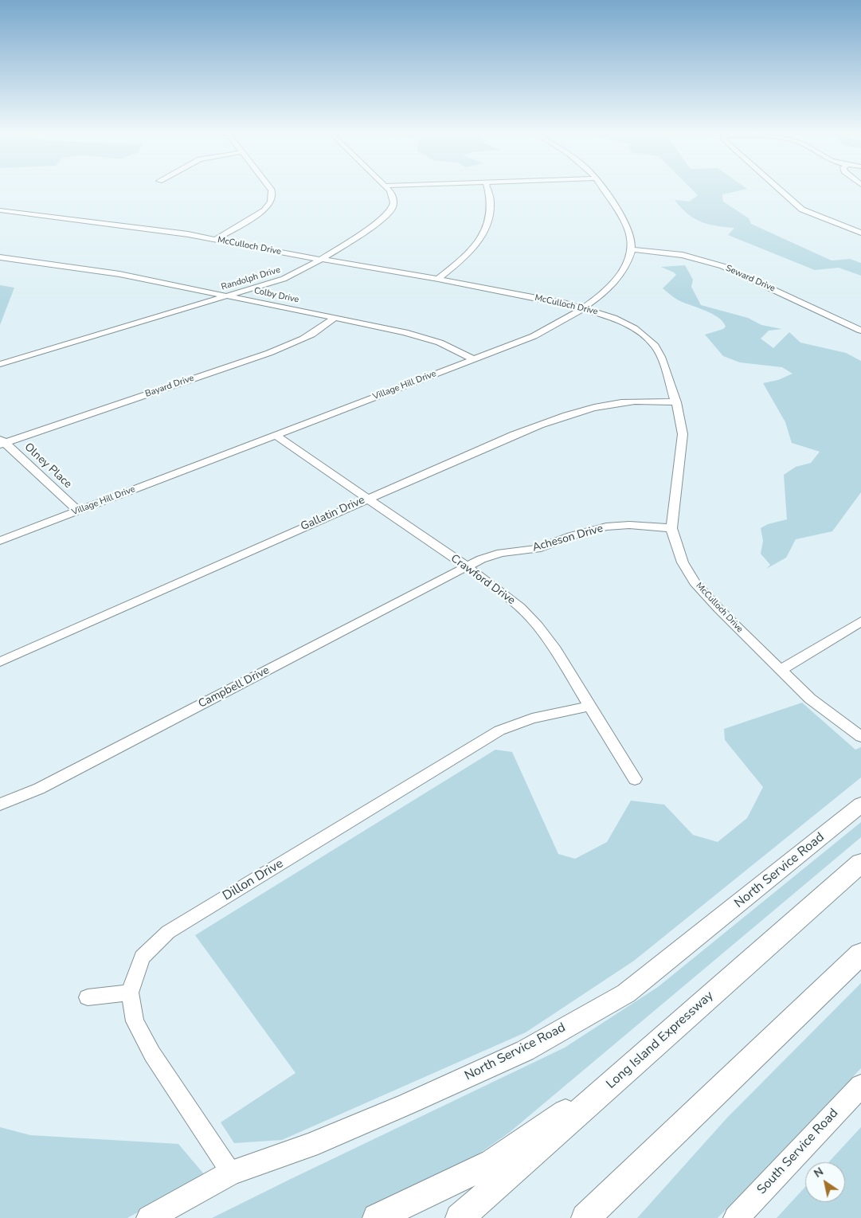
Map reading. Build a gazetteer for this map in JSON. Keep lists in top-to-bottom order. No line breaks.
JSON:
{"streets":{"highway":["Long Island Expressway"],"main road":["North Service Road","South Service Road"],"street":["McCulloch Drive","Randolph Drive","Seward Drive","Colby Drive","Village Hill Drive","Bayard Drive","Olney Place","Gallatin Drive","Acheson Drive","Crawford Drive","Campbell Drive","Dillon Drive"]},"crossings":[["McCulloch Drive","Randolph Drive"],["McCulloch Drive","Village Hill Drive"],["McCulloch Drive","Gallatin Drive"],["McCulloch Drive","Acheson Drive"],["Randolph Drive","Colby Drive"],["Seward Drive","Village Hill Drive"],["Colby Drive","Village Hill Drive"],["Colby Drive","Bayard Drive"],["Village Hill Drive","Olney Place"],["Village Hill Drive","Crawford Drive"],["Bayard Drive","Olney Place"],["Gallatin Drive","Crawford Drive"],["Acheson Drive","Crawford Drive"],["Acheson Drive","Campbell Drive"],["Crawford Drive","Campbell Drive"],["Crawford Drive","Dillon Drive"],["North Service Road","Dillon Drive"]],"north":"top left"}
